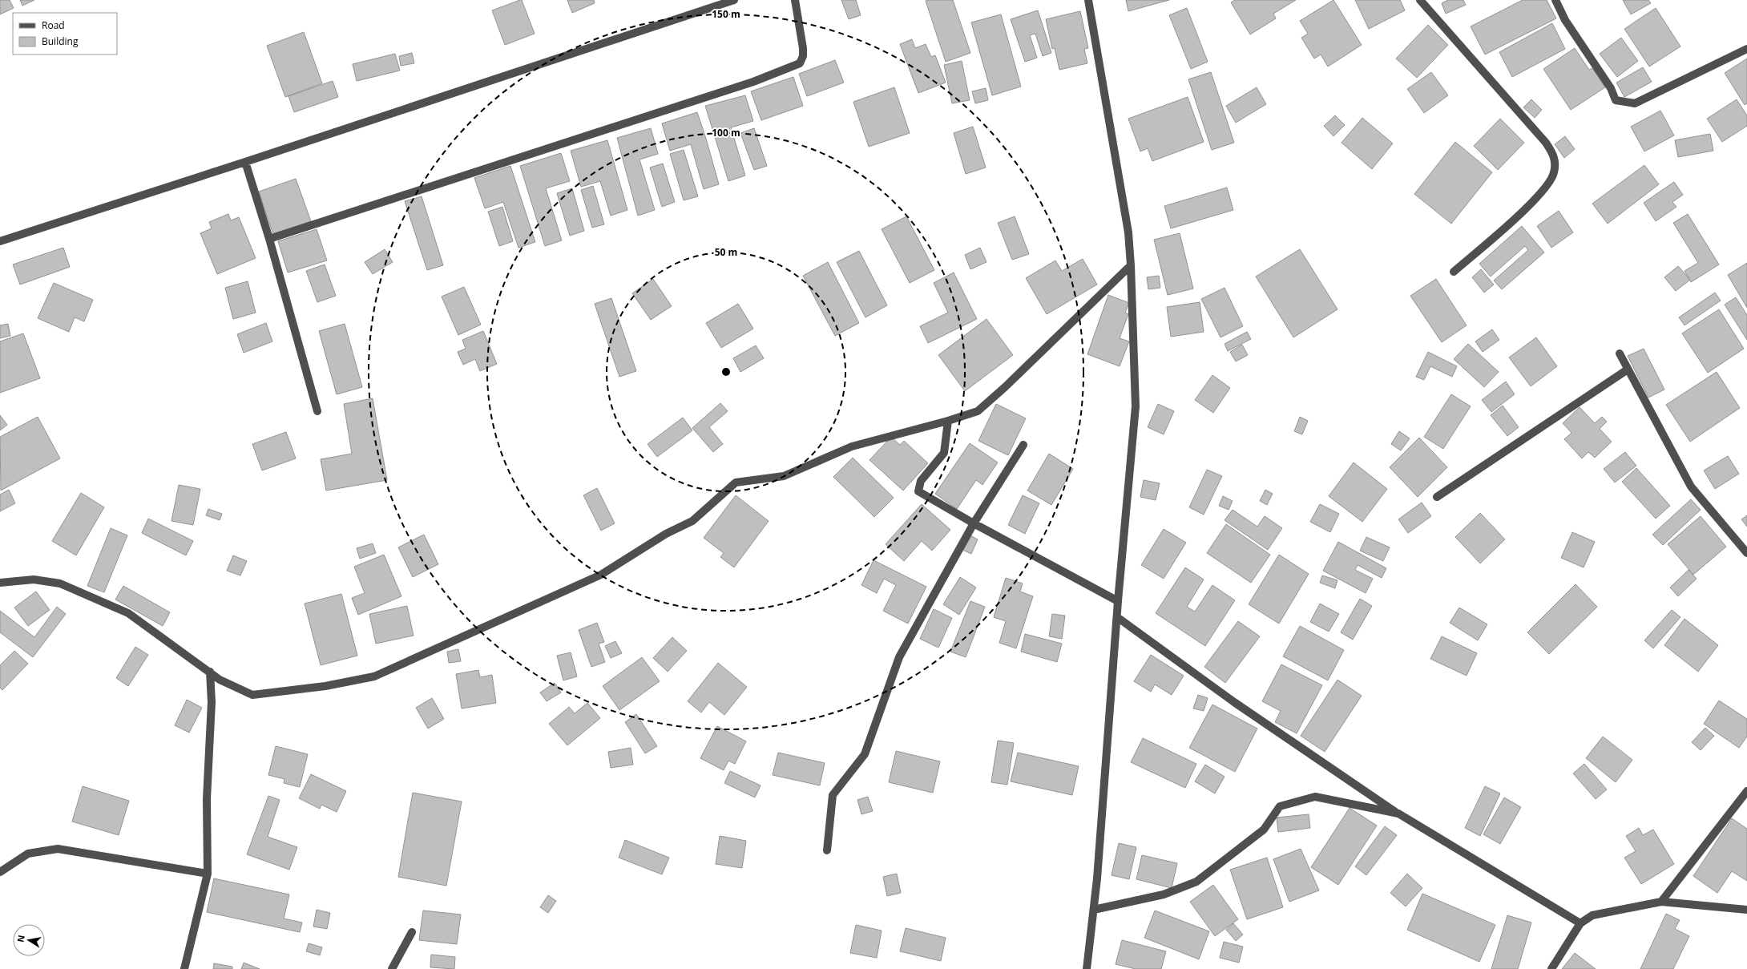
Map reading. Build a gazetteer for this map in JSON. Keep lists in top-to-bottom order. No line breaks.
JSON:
{"legend":["Road","Building"],"north":"left","rings":["150 m","100 m","50 m"]}
